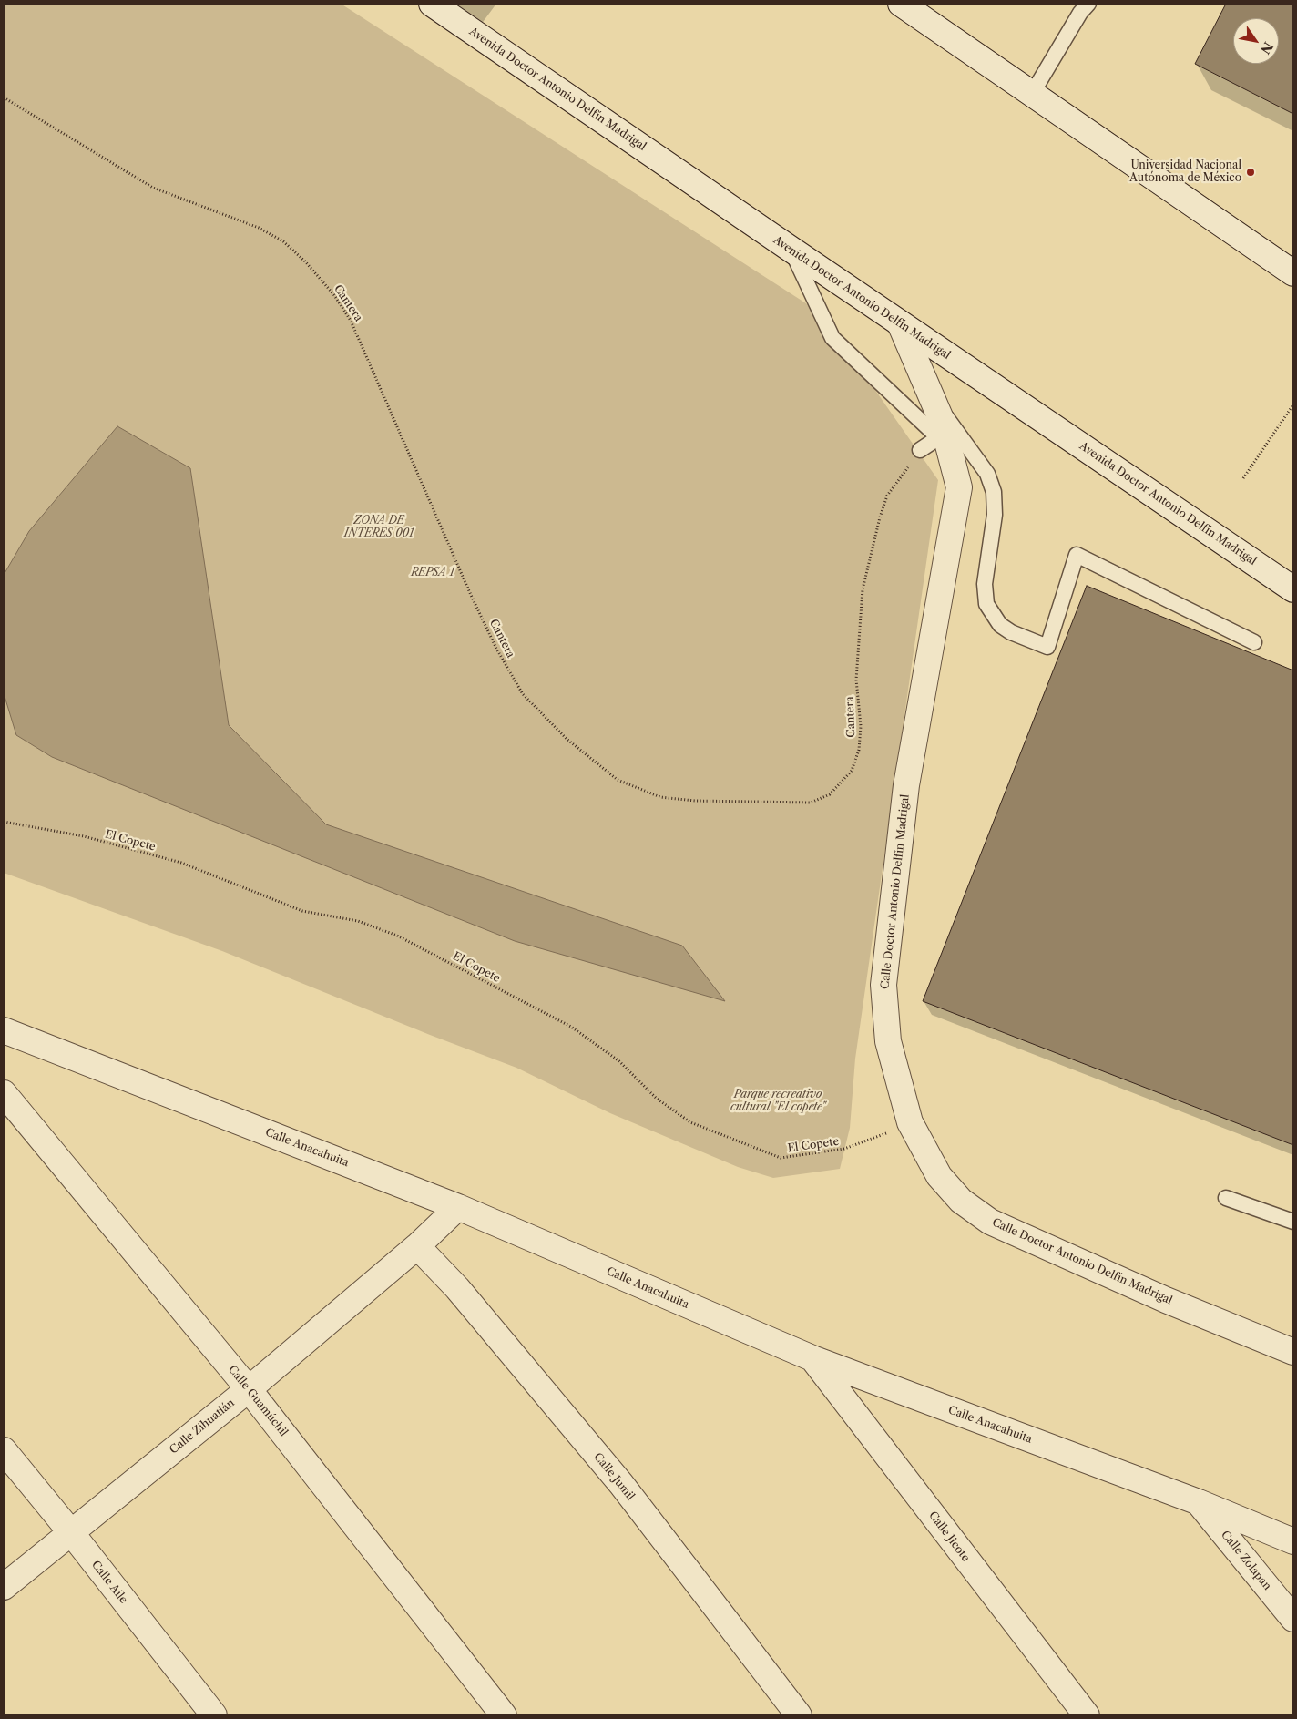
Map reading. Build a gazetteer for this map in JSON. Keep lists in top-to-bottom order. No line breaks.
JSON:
{"streets":{"street":["Avenida Doctor Antonio Delfín Madrigal","Calle Doctor Antonio Delfín Madrigal","Calle Anacahuita","Calle Guamúchil","Calle Zihuatlán","Calle Jumil","Calle Jicote","Calle Zolapan","Calle Aile"],"path":["Cantera","El Copete"]},"crossings":[["Avenida Doctor Antonio Delfín Madrigal","Calle Doctor Antonio Delfín Madrigal"],["El Copete","Calle Doctor Antonio Delfín Madrigal"],["Calle Anacahuita","Calle Zihuatlán"],["Calle Anacahuita","Calle Jicote"],["Calle Anacahuita","Calle Zolapan"],["Calle Guamúchil","Calle Zihuatlán"],["Calle Zihuatlán","Calle Jumil"],["Calle Zihuatlán","Calle Aile"]],"parks":["ZONA DE INTERES 001","REPSA 1","Parque recreativo cultural \"El copete\""],"places":["Universidad Nacional Autónoma de México"],"north":"bottom right"}
